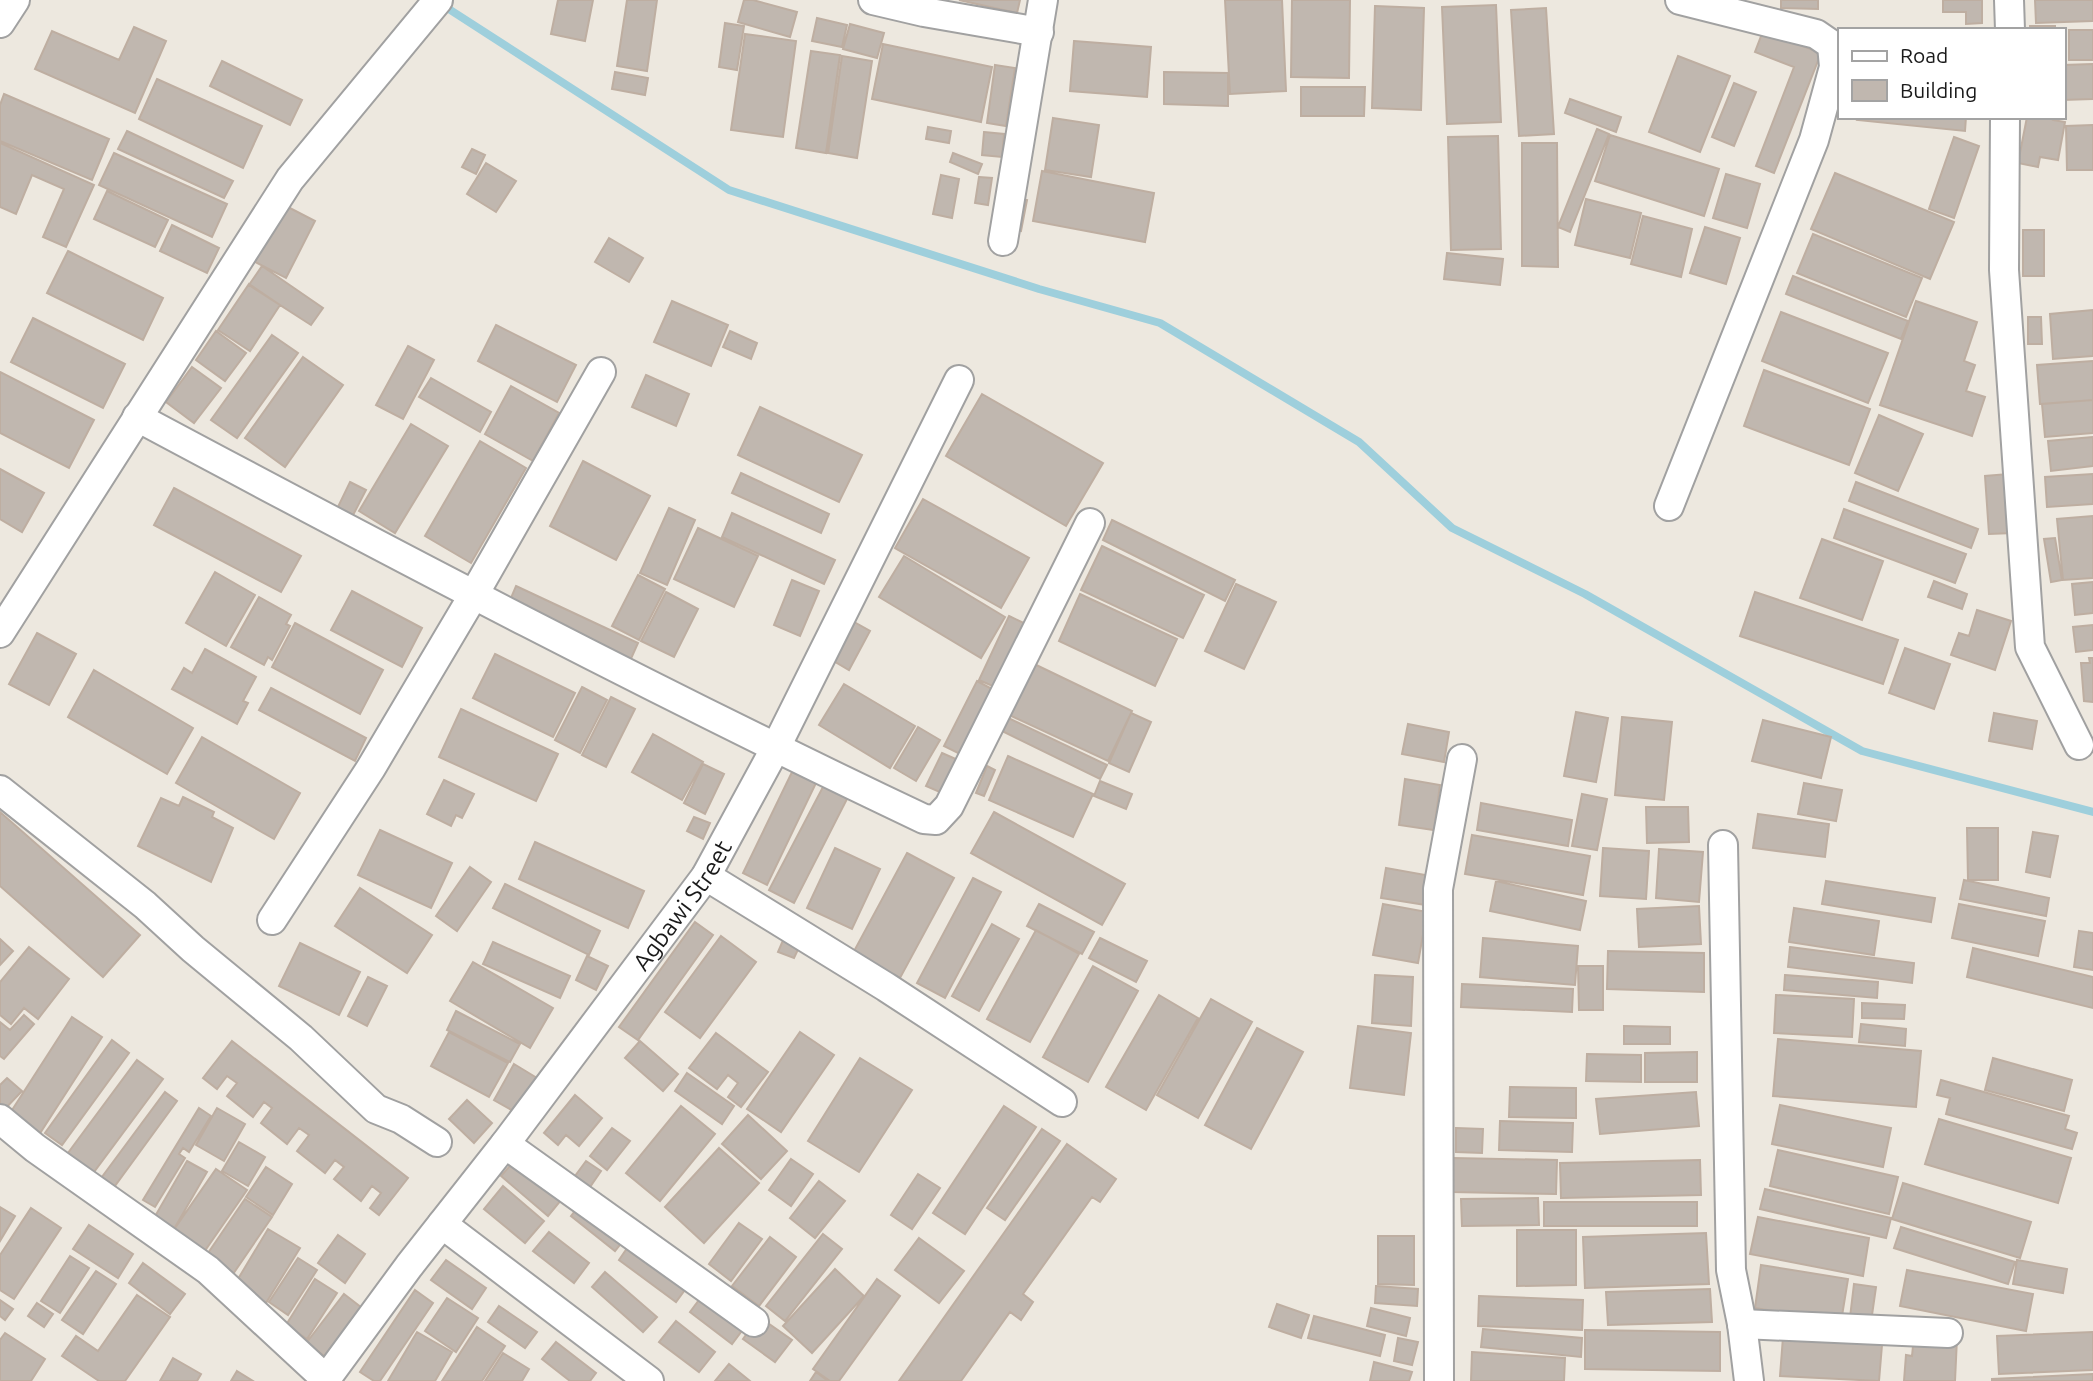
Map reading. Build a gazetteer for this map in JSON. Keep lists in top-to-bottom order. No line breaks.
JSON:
{"streets":{"street":["Agbawi Street"]},"legend":["Road","Building"]}
